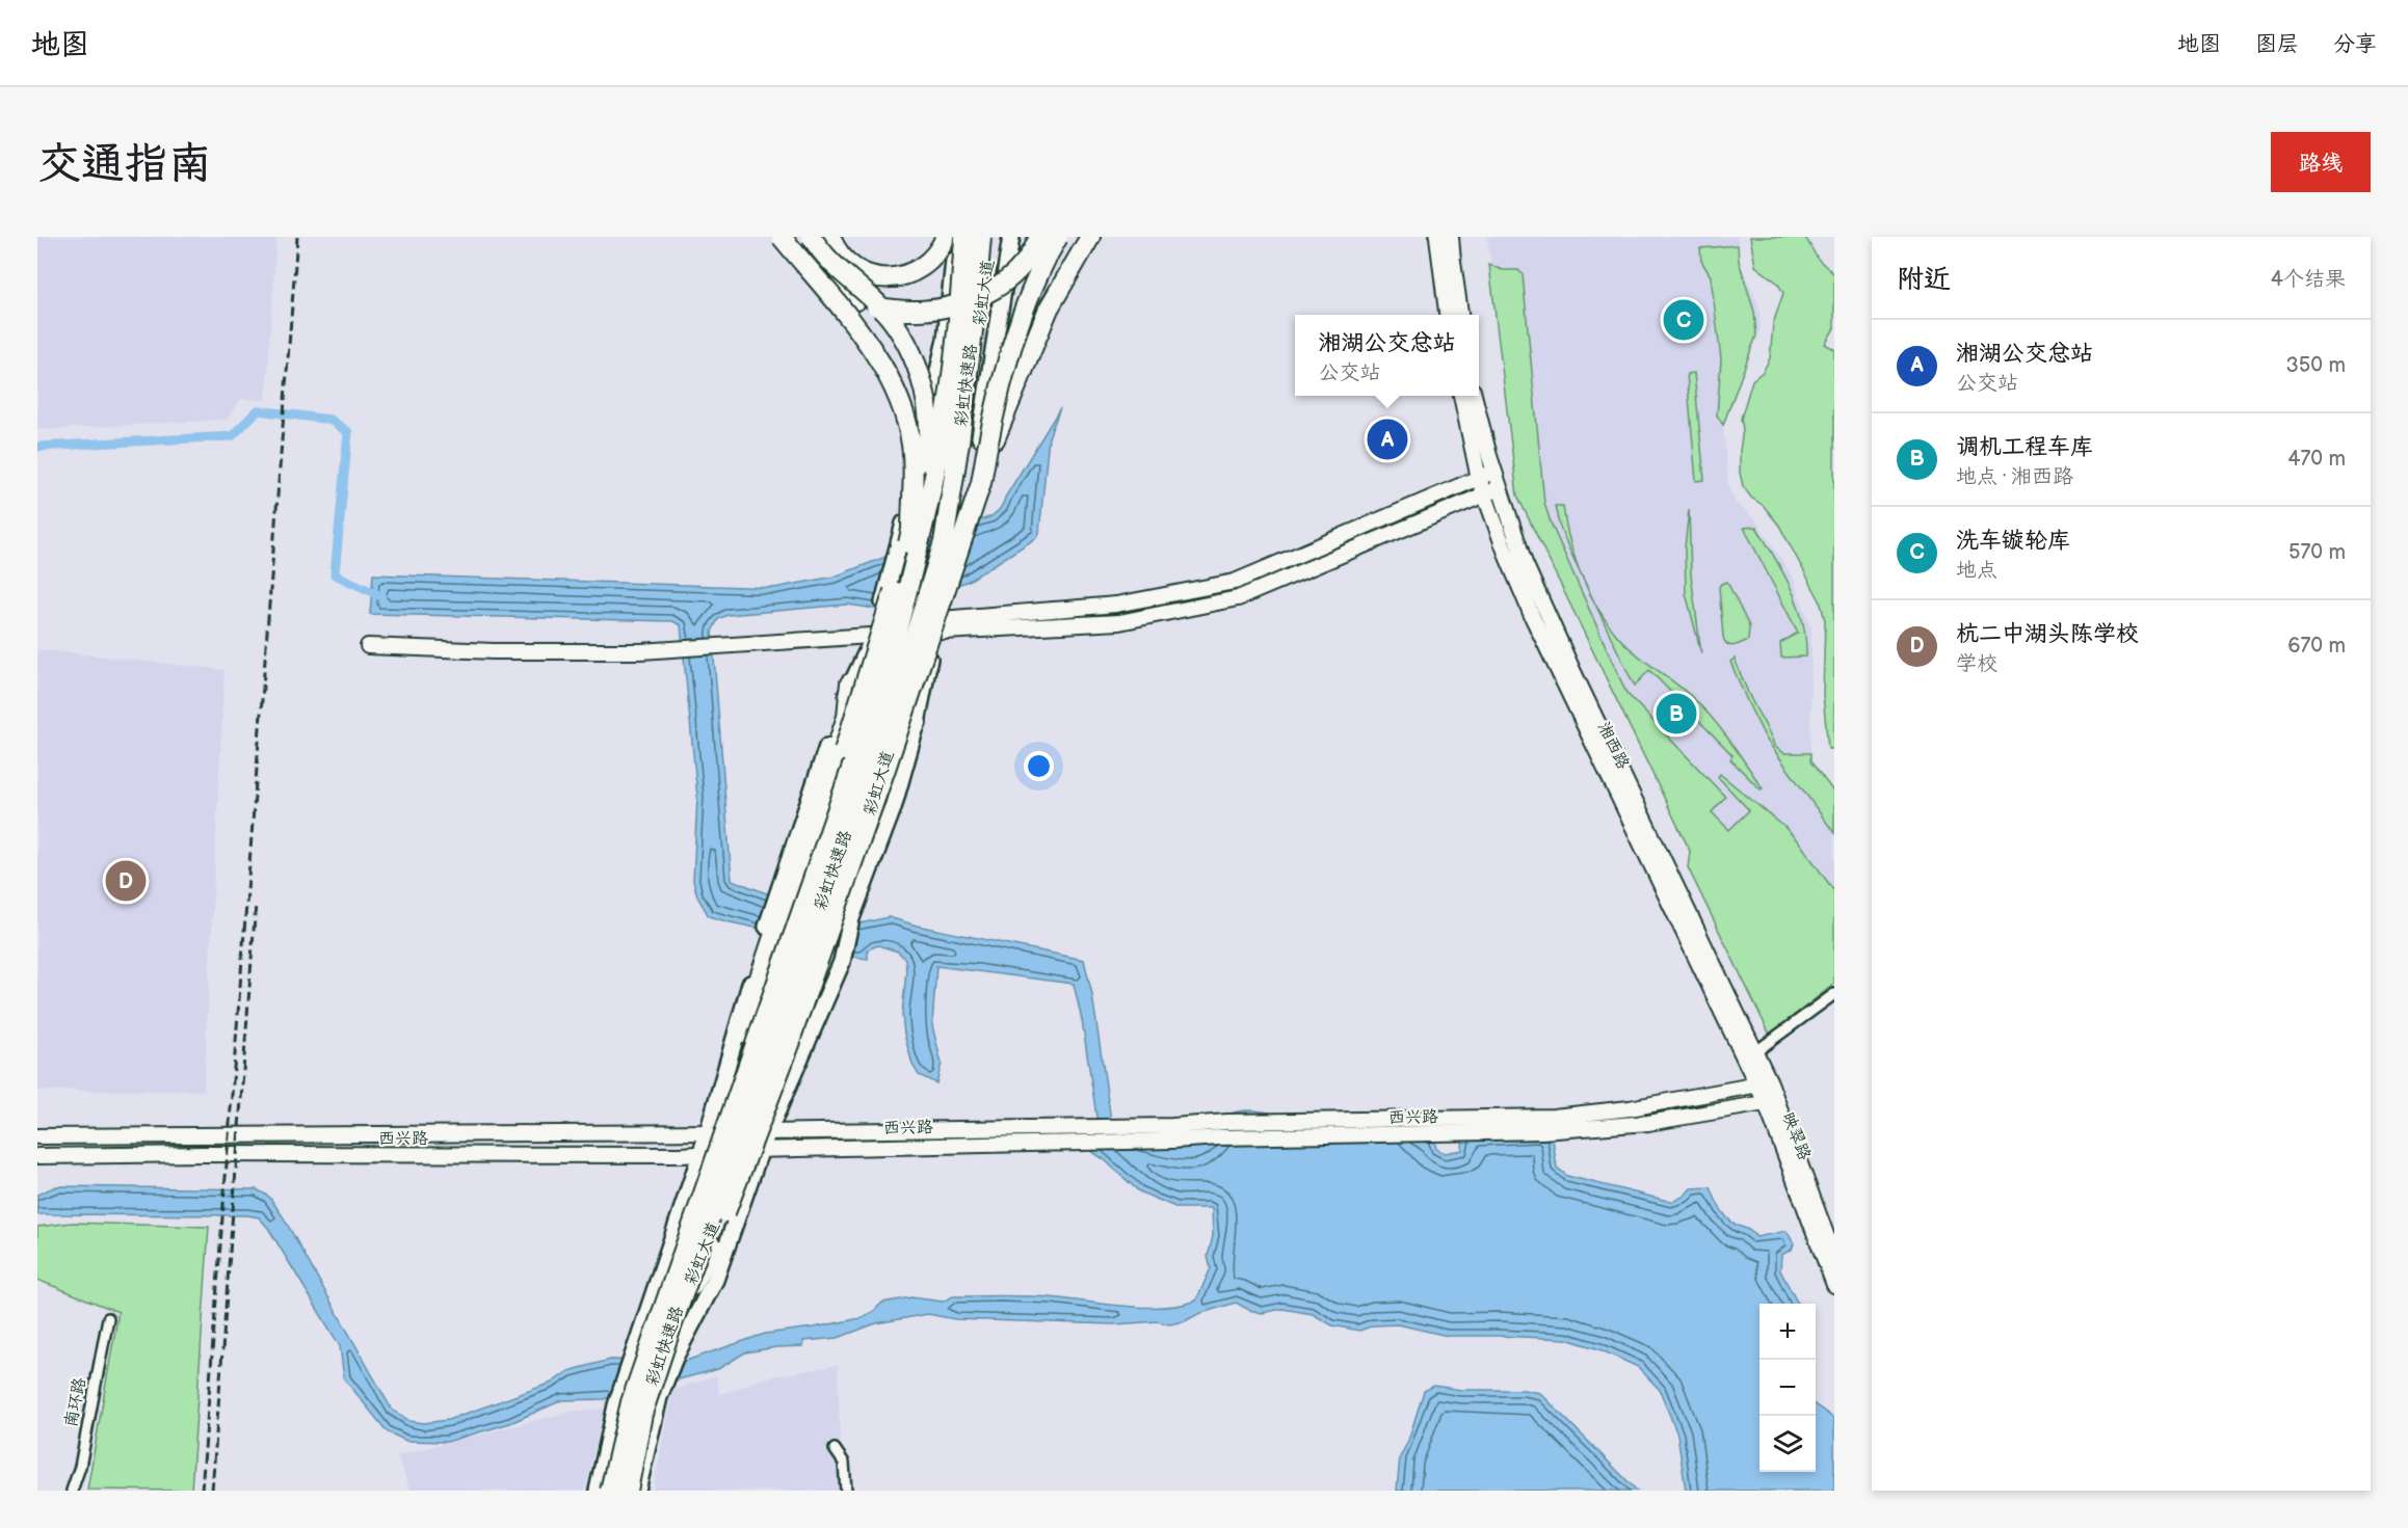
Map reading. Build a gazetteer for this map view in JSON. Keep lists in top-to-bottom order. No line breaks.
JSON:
{"streets":{"highway":["彩虹快速路"],"main road":["彩虹大道"],"street":["湘西路","西兴路","映翠路","南环路"]},"crossings":[["彩虹大道","彩虹快速路"],["彩虹大道","西兴路"],["湘西路","西兴路"],["湘西路","映翠路"],["西兴路","映翠路"]],"page":{"header":"地图","nav":["地图","图层","分享"],"buttons":"路线","title":"交通指南","heading":["附近","4个结果"],"pins":["C","A","B","D"],"popup":["湘湖公交总站","公交站"],"list":[{"mark":"A","name":"湘湖公交总站","note":"公交站","value":"350 m"},{"mark":"B","name":"调机工程车库","note":"地点 · 湘西路","value":"470 m"},{"mark":"C","name":"洗车镟轮库","note":"地点","value":"570 m"},{"mark":"D","name":"杭二中湖头陈学校","note":"学校","value":"670 m"}],"map_buttons":["+","−"]}}
